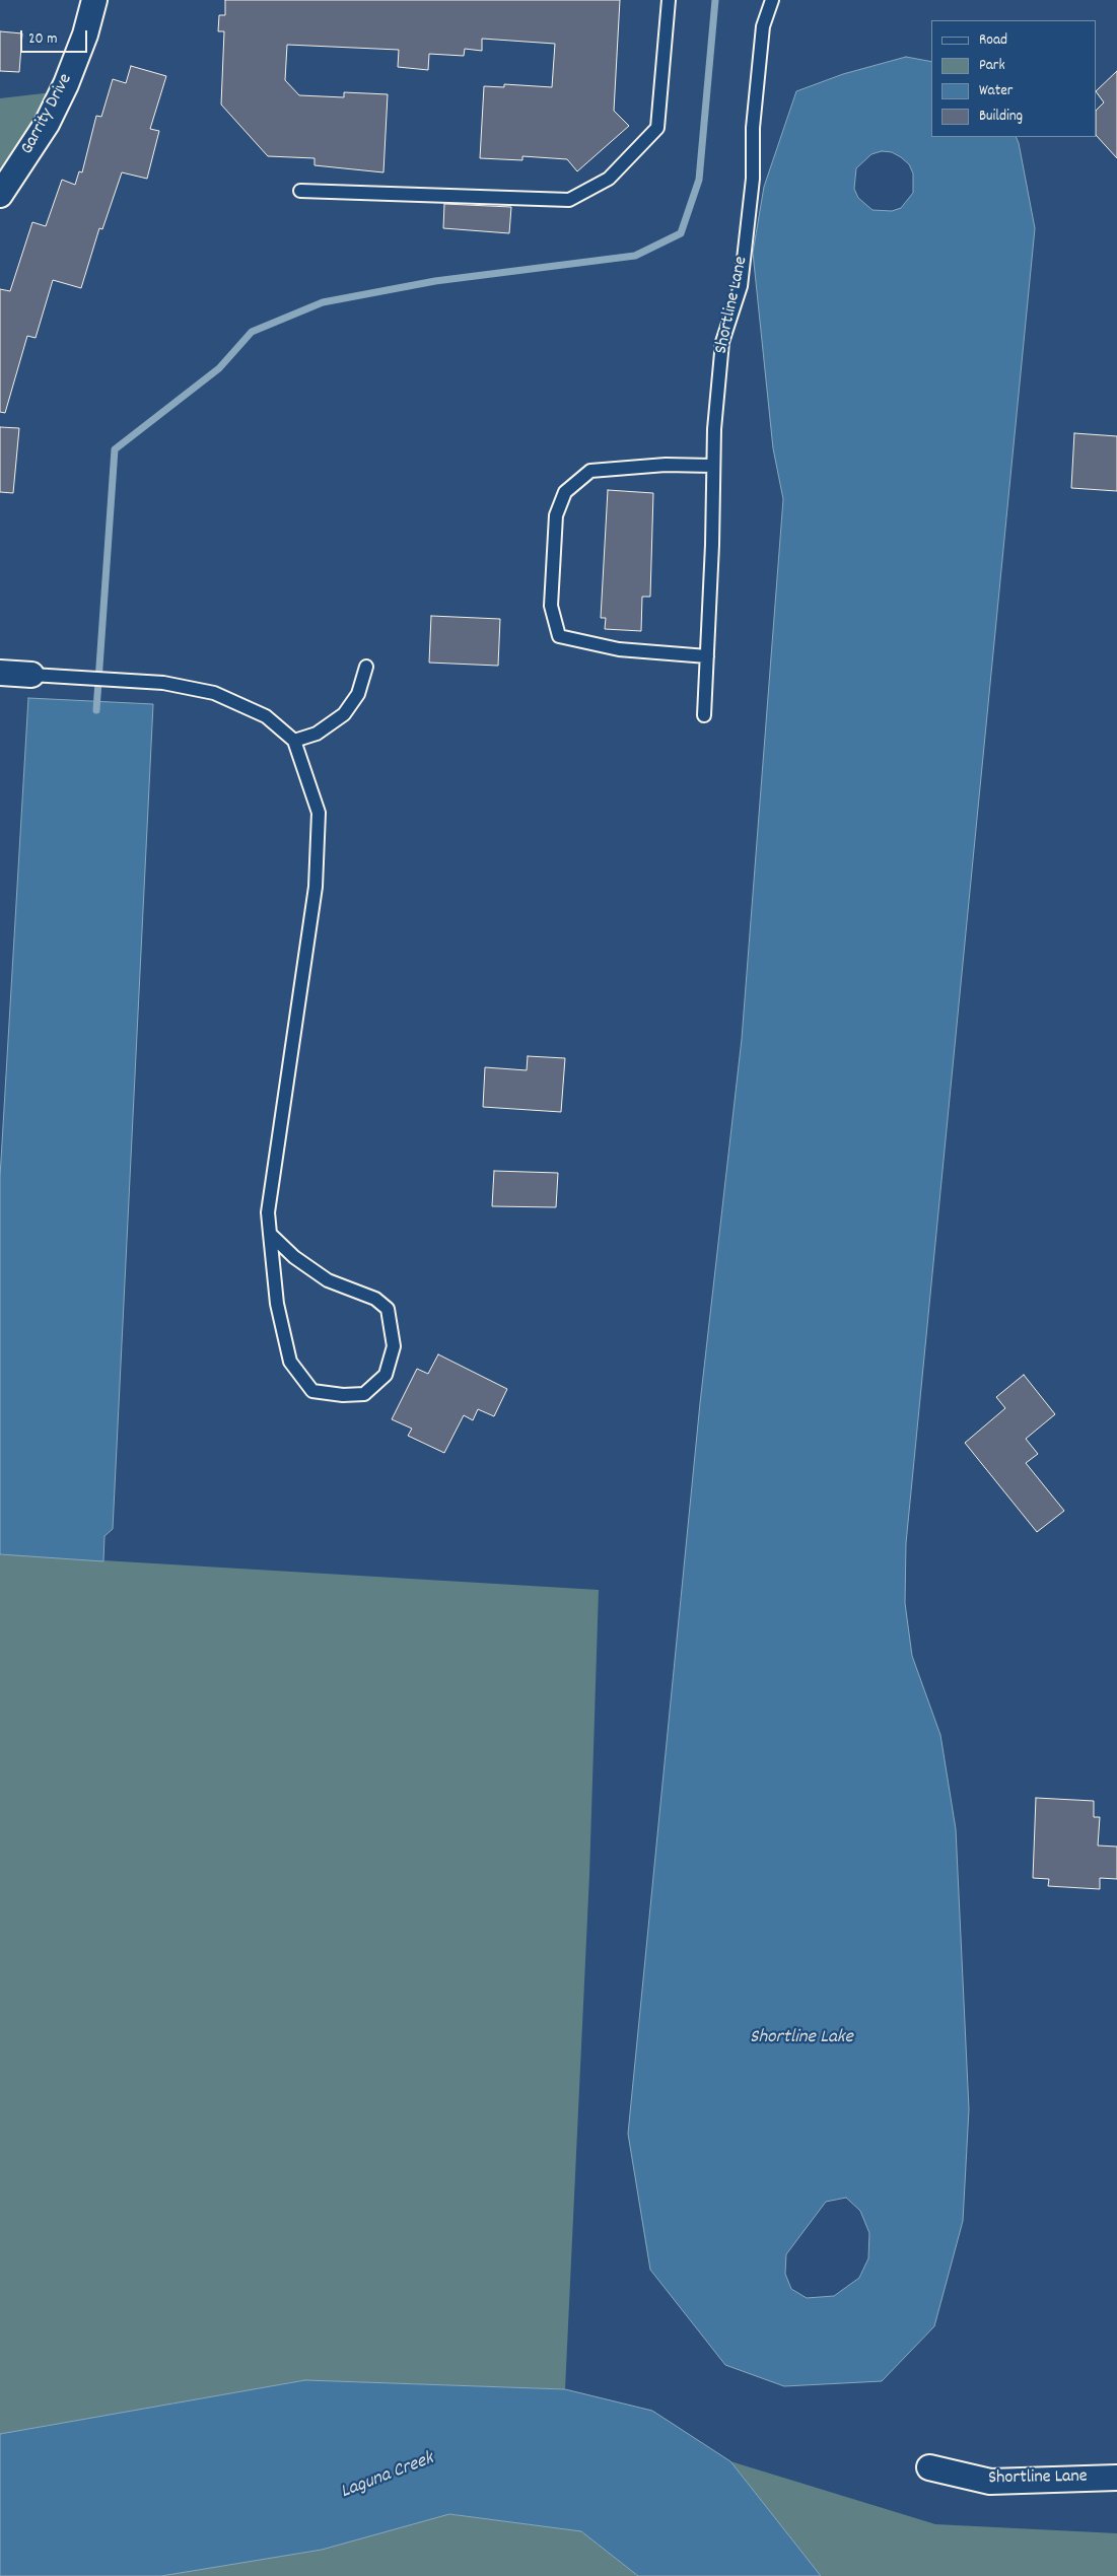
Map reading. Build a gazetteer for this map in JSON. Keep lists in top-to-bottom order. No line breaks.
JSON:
{"streets":{"street":["Garrity Drive","Shortline Lane"]},"water":["Shortline Lake","Laguna Creek"],"legend":["Road","Park","Water","Building"],"scale_bar":"20 m"}
